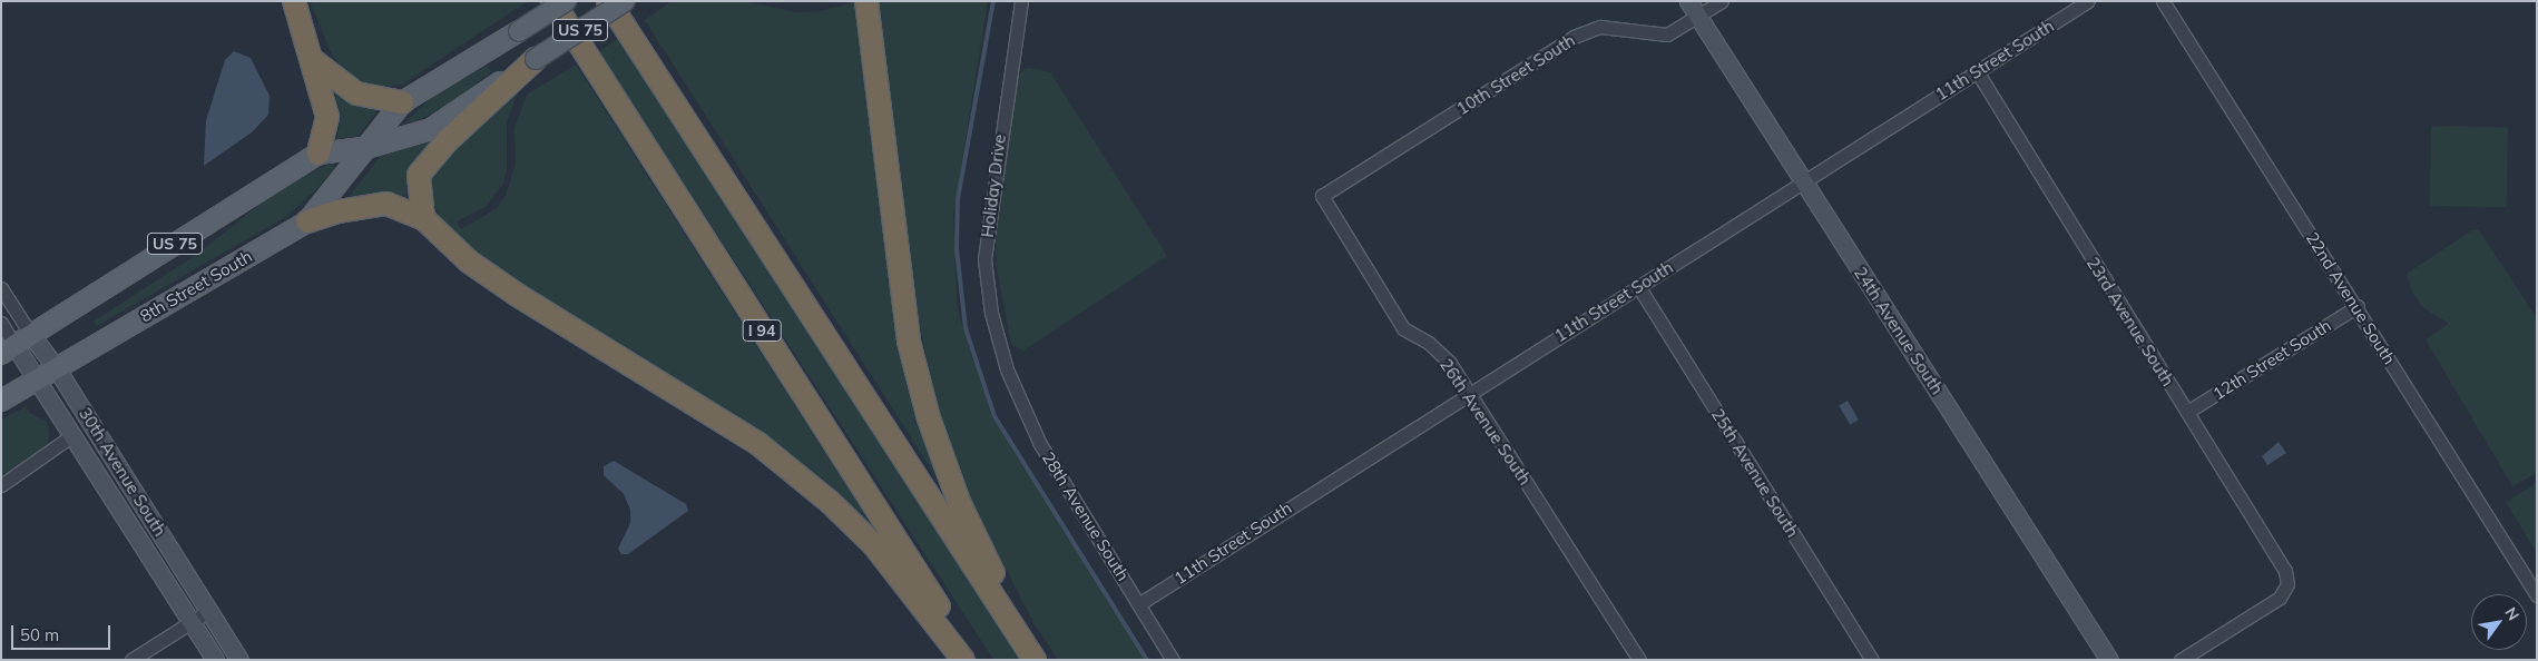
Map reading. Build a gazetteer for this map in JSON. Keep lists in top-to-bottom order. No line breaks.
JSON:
{"streets":{"highway":["I 94"],"main road":["US 75","8th Street South"],"street":["11th Street South","10th Street South","Holiday Drive","22nd Avenue South","23rd Avenue South","24th Avenue South","12th Street South","26th Avenue South","30th Avenue South","25th Avenue South","28th Avenue South"]},"crossings":[["US 75","8th Street South"],["US 75","30th Avenue South"],["11th Street South","23rd Avenue South"],["11th Street South","24th Avenue South"],["11th Street South","26th Avenue South"],["11th Street South","25th Avenue South"],["11th Street South","28th Avenue South"],["10th Street South","24th Avenue South"],["10th Street South","26th Avenue South"],["Holiday Drive","28th Avenue South"],["8th Street South","30th Avenue South"],["22nd Avenue South","12th Street South"],["23rd Avenue South","12th Street South"]],"scale_bar":"50 m","north":"top right"}
